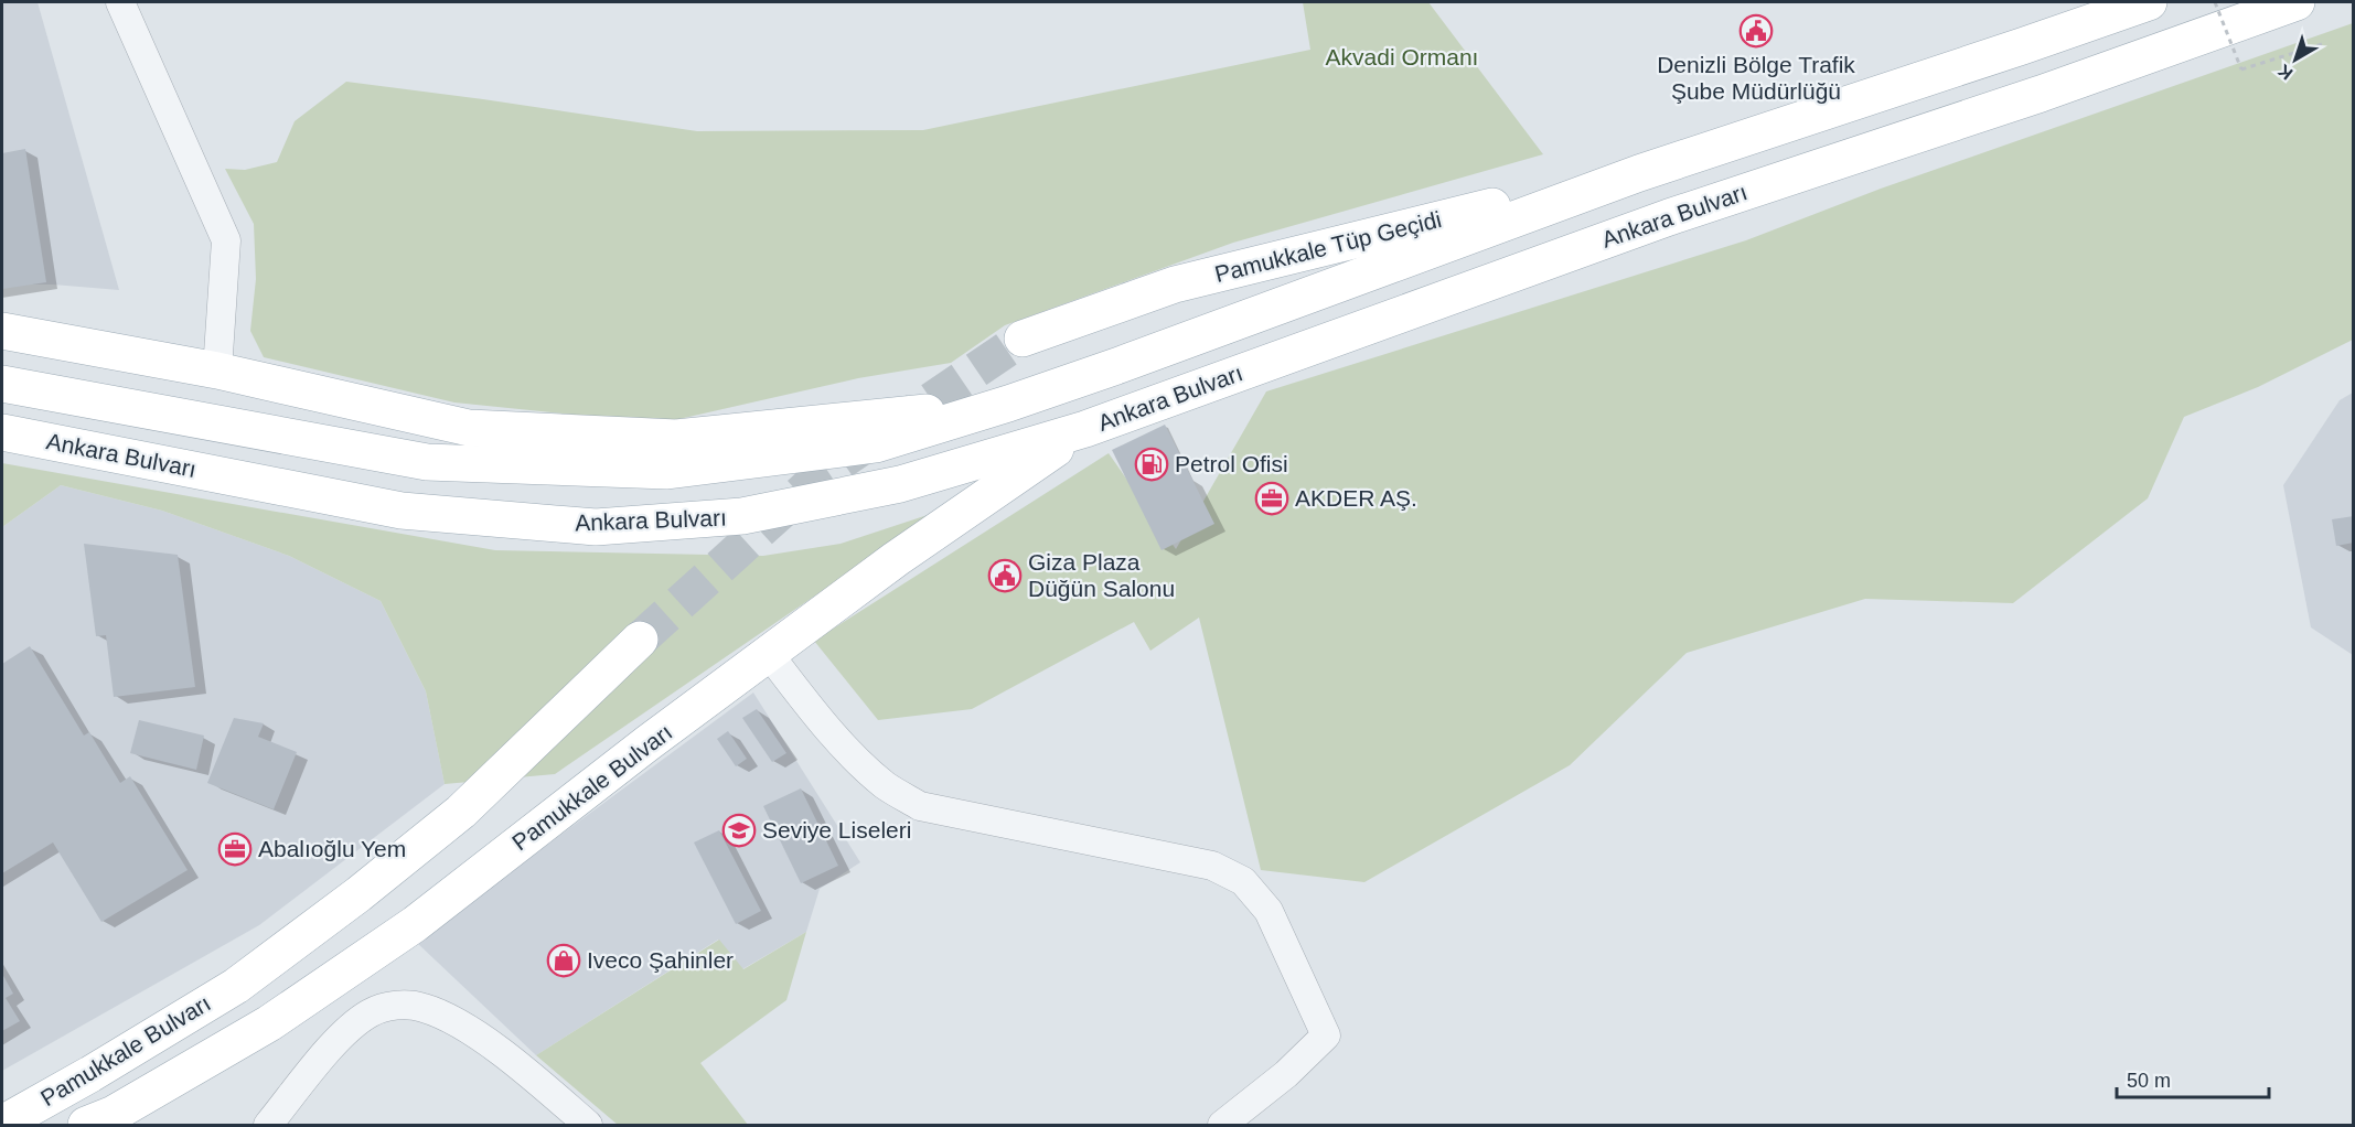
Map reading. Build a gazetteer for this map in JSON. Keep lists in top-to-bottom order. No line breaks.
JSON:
{"streets":{"main road":["Ankara Bulvarı","Pamukkale Tüp Geçidi","Pamukkale Bulvarı"]},"crossings":[["Ankara Bulvarı","Pamukkale Tüp Geçidi"],["Ankara Bulvarı","Pamukkale Bulvarı"]],"parks":["Akvadi Ormanı"],"places":{"public building":["Denizli Bölge Trafik Şube Müdürlüğü","Giza Plaza Düğün Salonu"],"fuel station":["Petrol Ofisi"],"office":["AKDER AŞ.","Abalıoğlu Yem"],"school or university":["Seviye Liseleri"],"shop":["Iveco Şahinler"]},"scale_bar":"50 m","north":"bottom left"}
